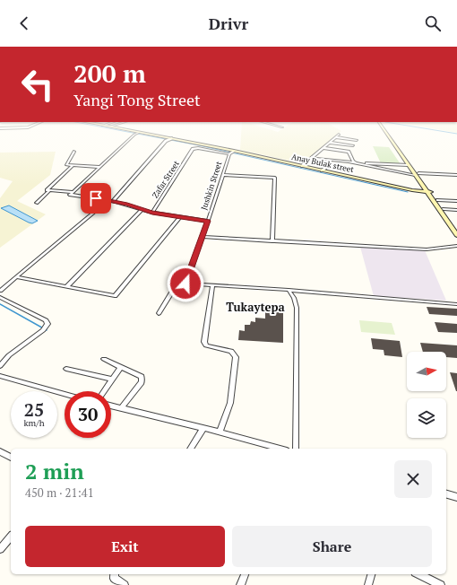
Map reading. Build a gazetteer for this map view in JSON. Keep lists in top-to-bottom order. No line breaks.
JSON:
{"streets":{"main road":["Anay Bulak street"],"street":["Zafar Street","Jushkin Street"]},"crossings":[["Anay Bulak street","Zafar Street"],["Anay Bulak street","Jushkin Street"],["Zafar Street","Jushkin Street"]],"districts":["Tukaytepa"],"north":"right","page":{"header":"Drivr","turn":["200 m","Yangi Tong Street"],"speed":"25 km/h","limit":"30","heading":["2 min","450 m · 21:41"],"buttons":["Exit","Share"]}}
